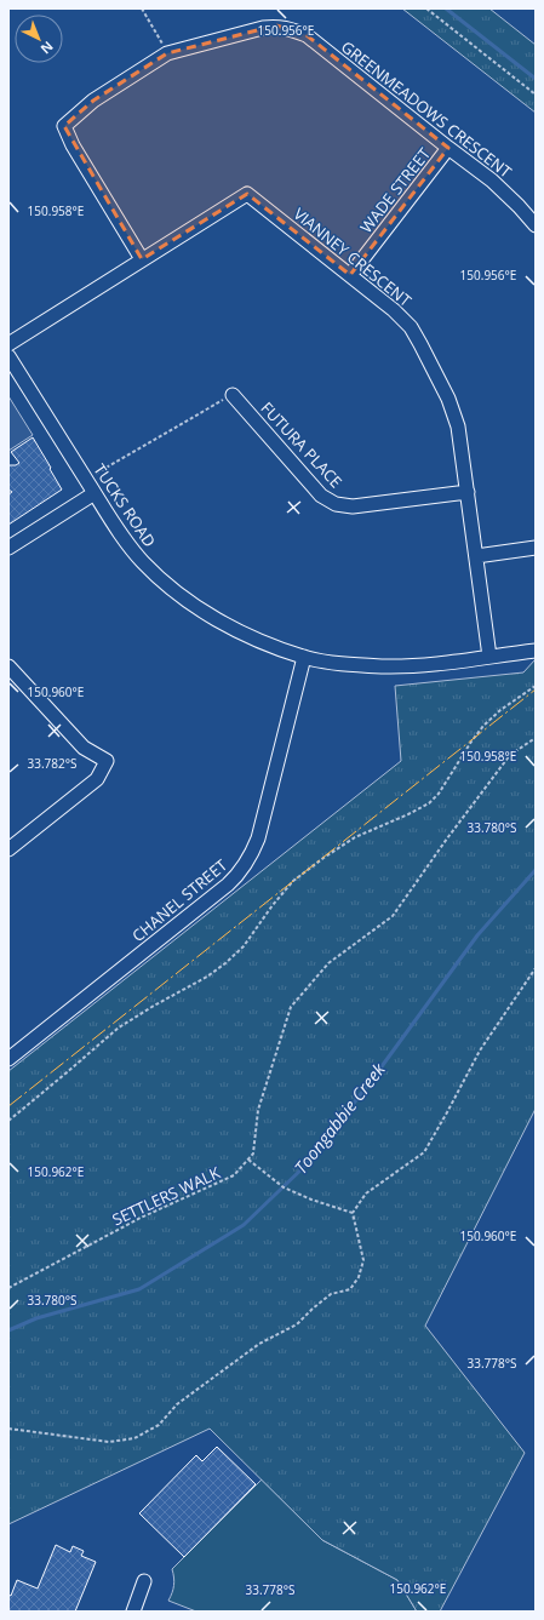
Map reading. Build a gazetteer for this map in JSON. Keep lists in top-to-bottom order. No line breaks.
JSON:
{"streets":{"street":["GREENMEADOWS CRESCENT","WADE STREET","VIANNEY CRESCENT","FUTURA PLACE","TUCKS ROAD","CHANEL STREET"],"path":["SETTLERS WALK"]},"crossings":[["GREENMEADOWS CRESCENT","WADE STREET"],["GREENMEADOWS CRESCENT","VIANNEY CRESCENT"],["WADE STREET","VIANNEY CRESCENT"],["VIANNEY CRESCENT","FUTURA PLACE"],["VIANNEY CRESCENT","TUCKS ROAD"],["TUCKS ROAD","CHANEL STREET"]],"water":["Toongabbie Creek"],"north":"bottom right","coordinates":["150.956°E","150.958°E","150.960°E","33.782°S","33.780°S","150.962°E","33.778°S"]}
